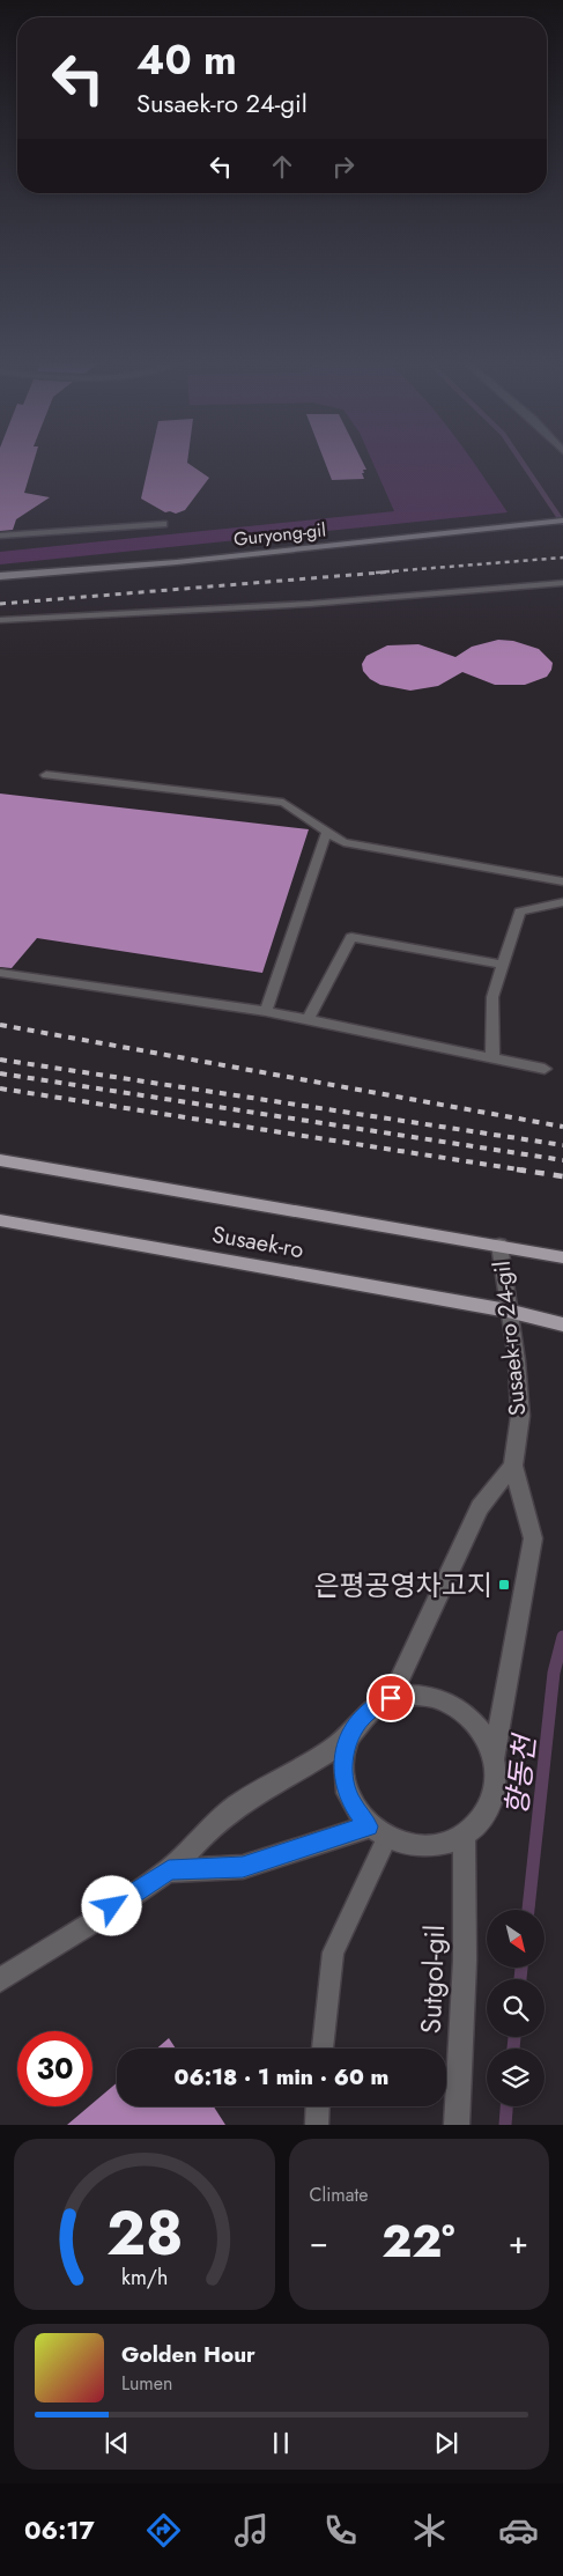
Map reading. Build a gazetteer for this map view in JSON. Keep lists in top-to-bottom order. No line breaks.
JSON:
{"streets":{"main road":["Guryong-gil","Susaek-ro"],"street":["Susaek-ro 24-gil","Sutgol-gil"]},"crossings":[["Susaek-ro","Susaek-ro 24-gil"],["Susaek-ro 24-gil","Sutgol-gil"]],"water":["향동천"],"places":{"transit":["은평공영차고지"]},"north":"bottom right","page":{"turn":["40 m","Susaek-ro 24-gil"],"limit":"30","trip":"06:18 · 1 min · 60 m","tile":"Climate","heat":["−","22°","+"],"song":["Golden Hour","Lumen"],"tabs":"06:17","gauge":["28","km/h"]}}
